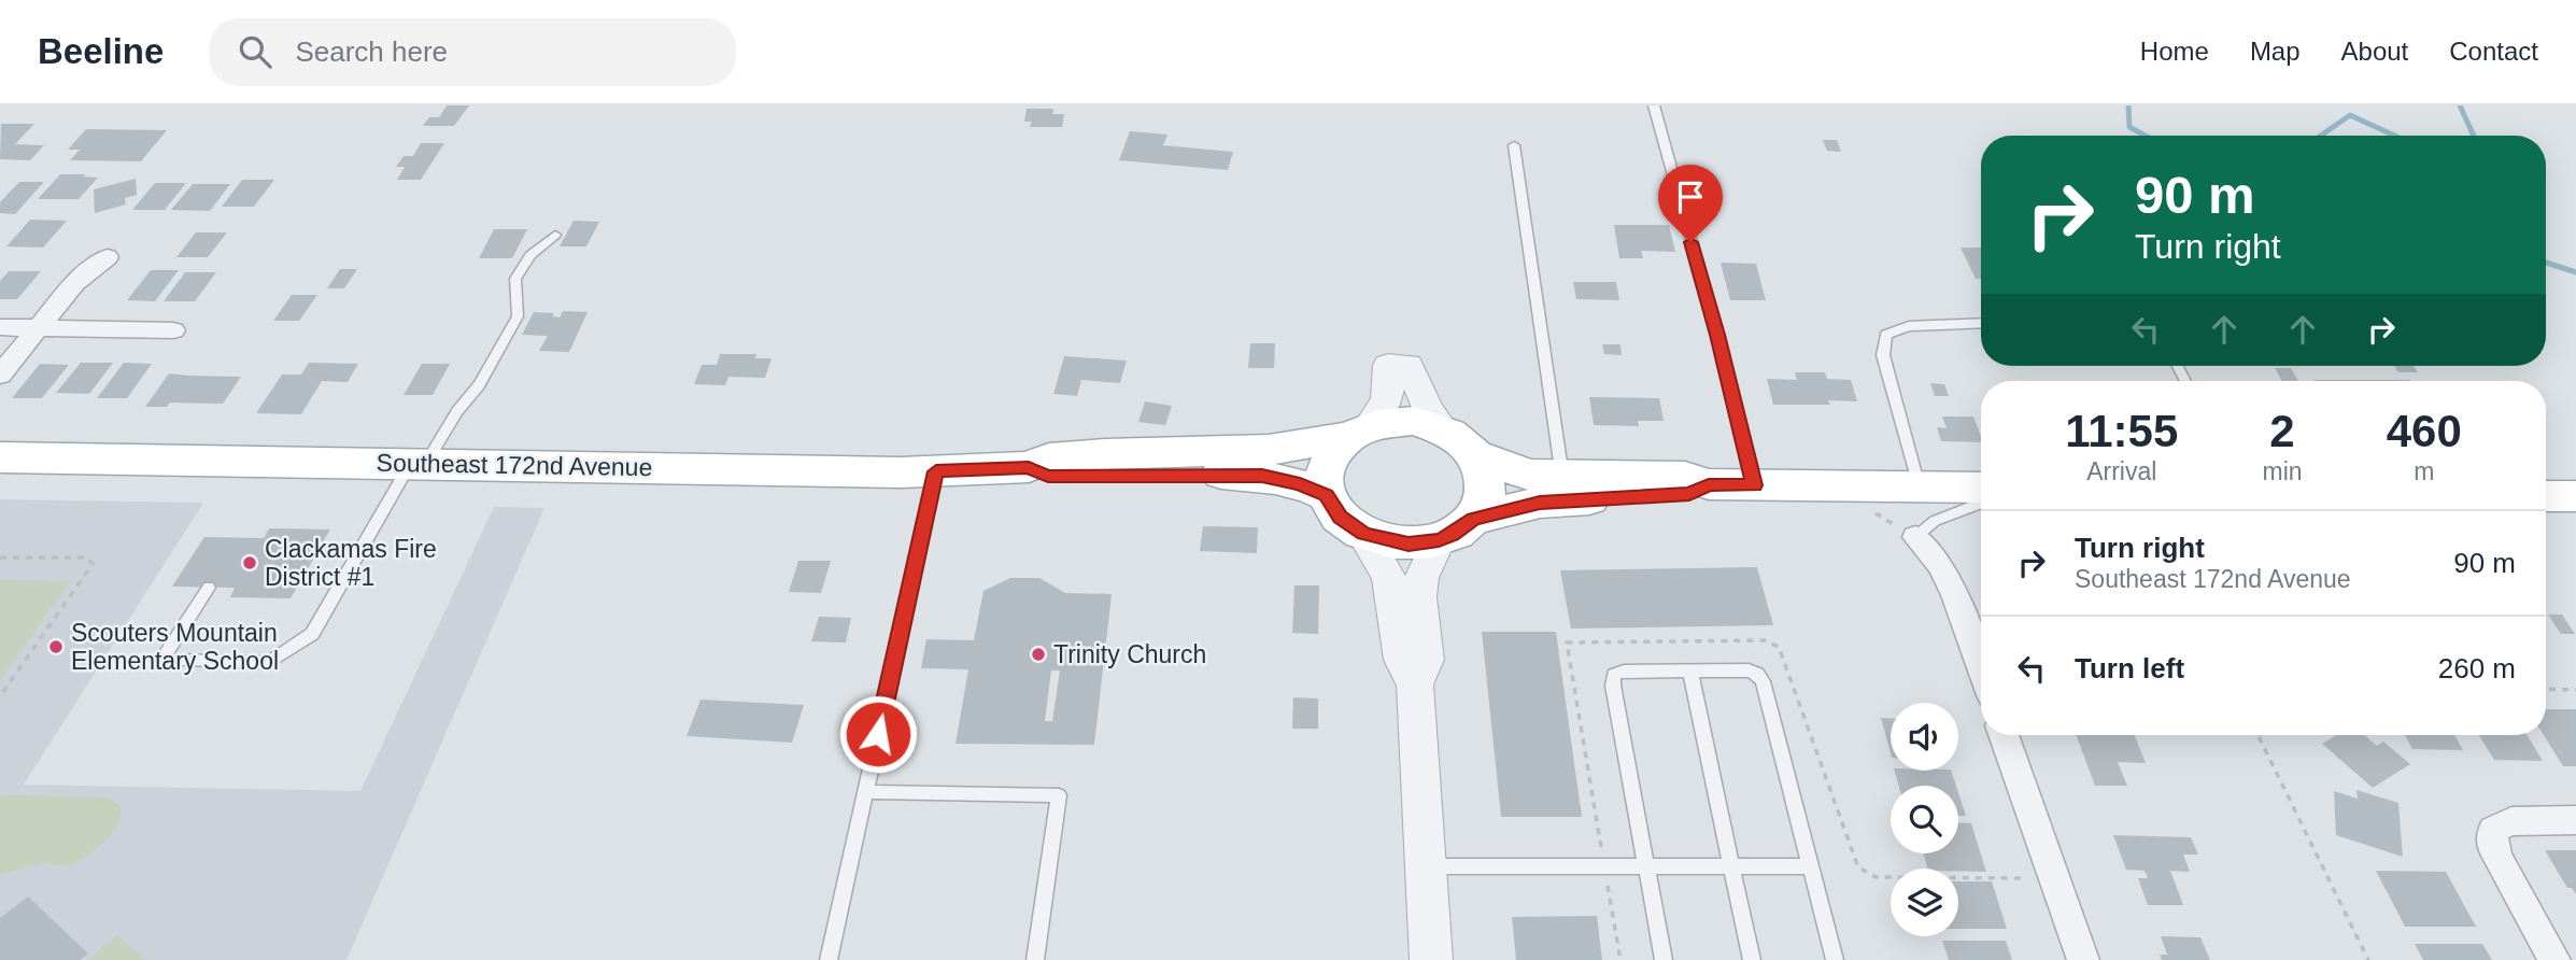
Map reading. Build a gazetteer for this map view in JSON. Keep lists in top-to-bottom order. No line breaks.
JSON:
{"streets":{"main road":["Southeast 172nd Avenue"]},"places":["Clackamas Fire District #1","Scouters Mountain Elementary School","Trinity Church"],"page":{"header":"Beeline","search":"Search here","nav":["Home","Map","About","Contact"],"turn":["90 m","Turn right"],"eta":["11:55","Arrival","2","min","460","m"],"list":[{"name":"Turn right","note":"Southeast 172nd Avenue","value":"90 m"},{"name":"Turn left","value":"260 m"}]}}
